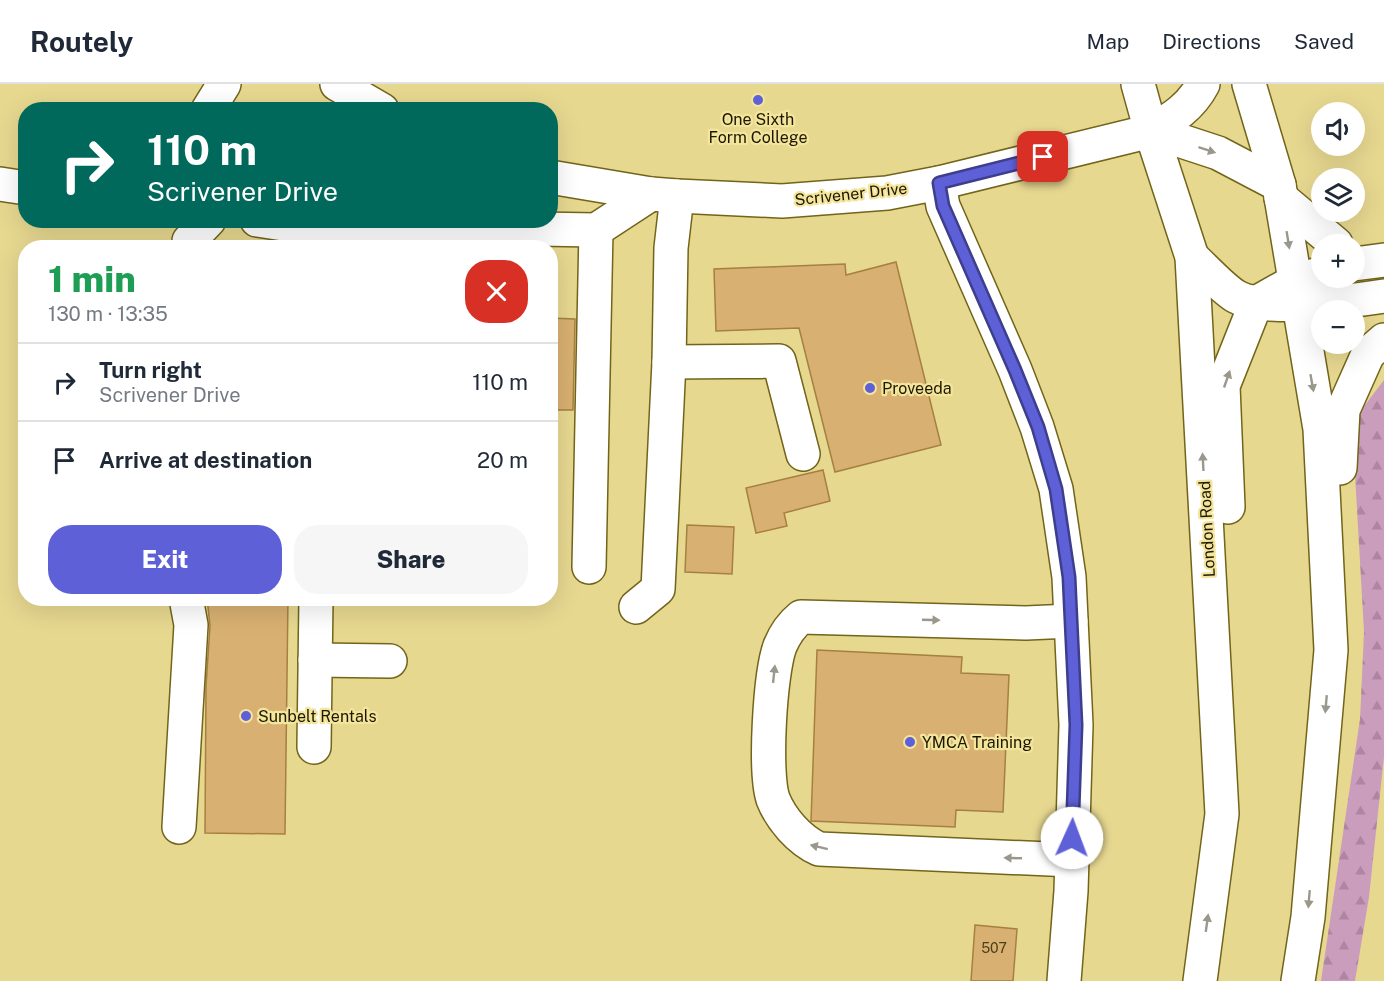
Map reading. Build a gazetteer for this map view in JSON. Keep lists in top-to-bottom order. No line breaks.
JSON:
{"streets":{"main road":["Scrivener Drive","London Road"]},"crossings":[["Scrivener Drive","London Road"]],"places":["One Sixth Form College","Proveeda","Sunbelt Rentals","YMCA Training"],"house_numbers":["507"],"page":{"header":"Routely","nav":["Map","Directions","Saved"],"map_buttons":["+","−"],"turn":["110 m","Scrivener Drive"],"heading":["1 min","130 m · 13:35"],"list":[{"name":"Turn right","note":"Scrivener Drive","value":"110 m"},{"name":"Arrive at destination","value":"20 m"}],"buttons":["Exit","Share"]}}
